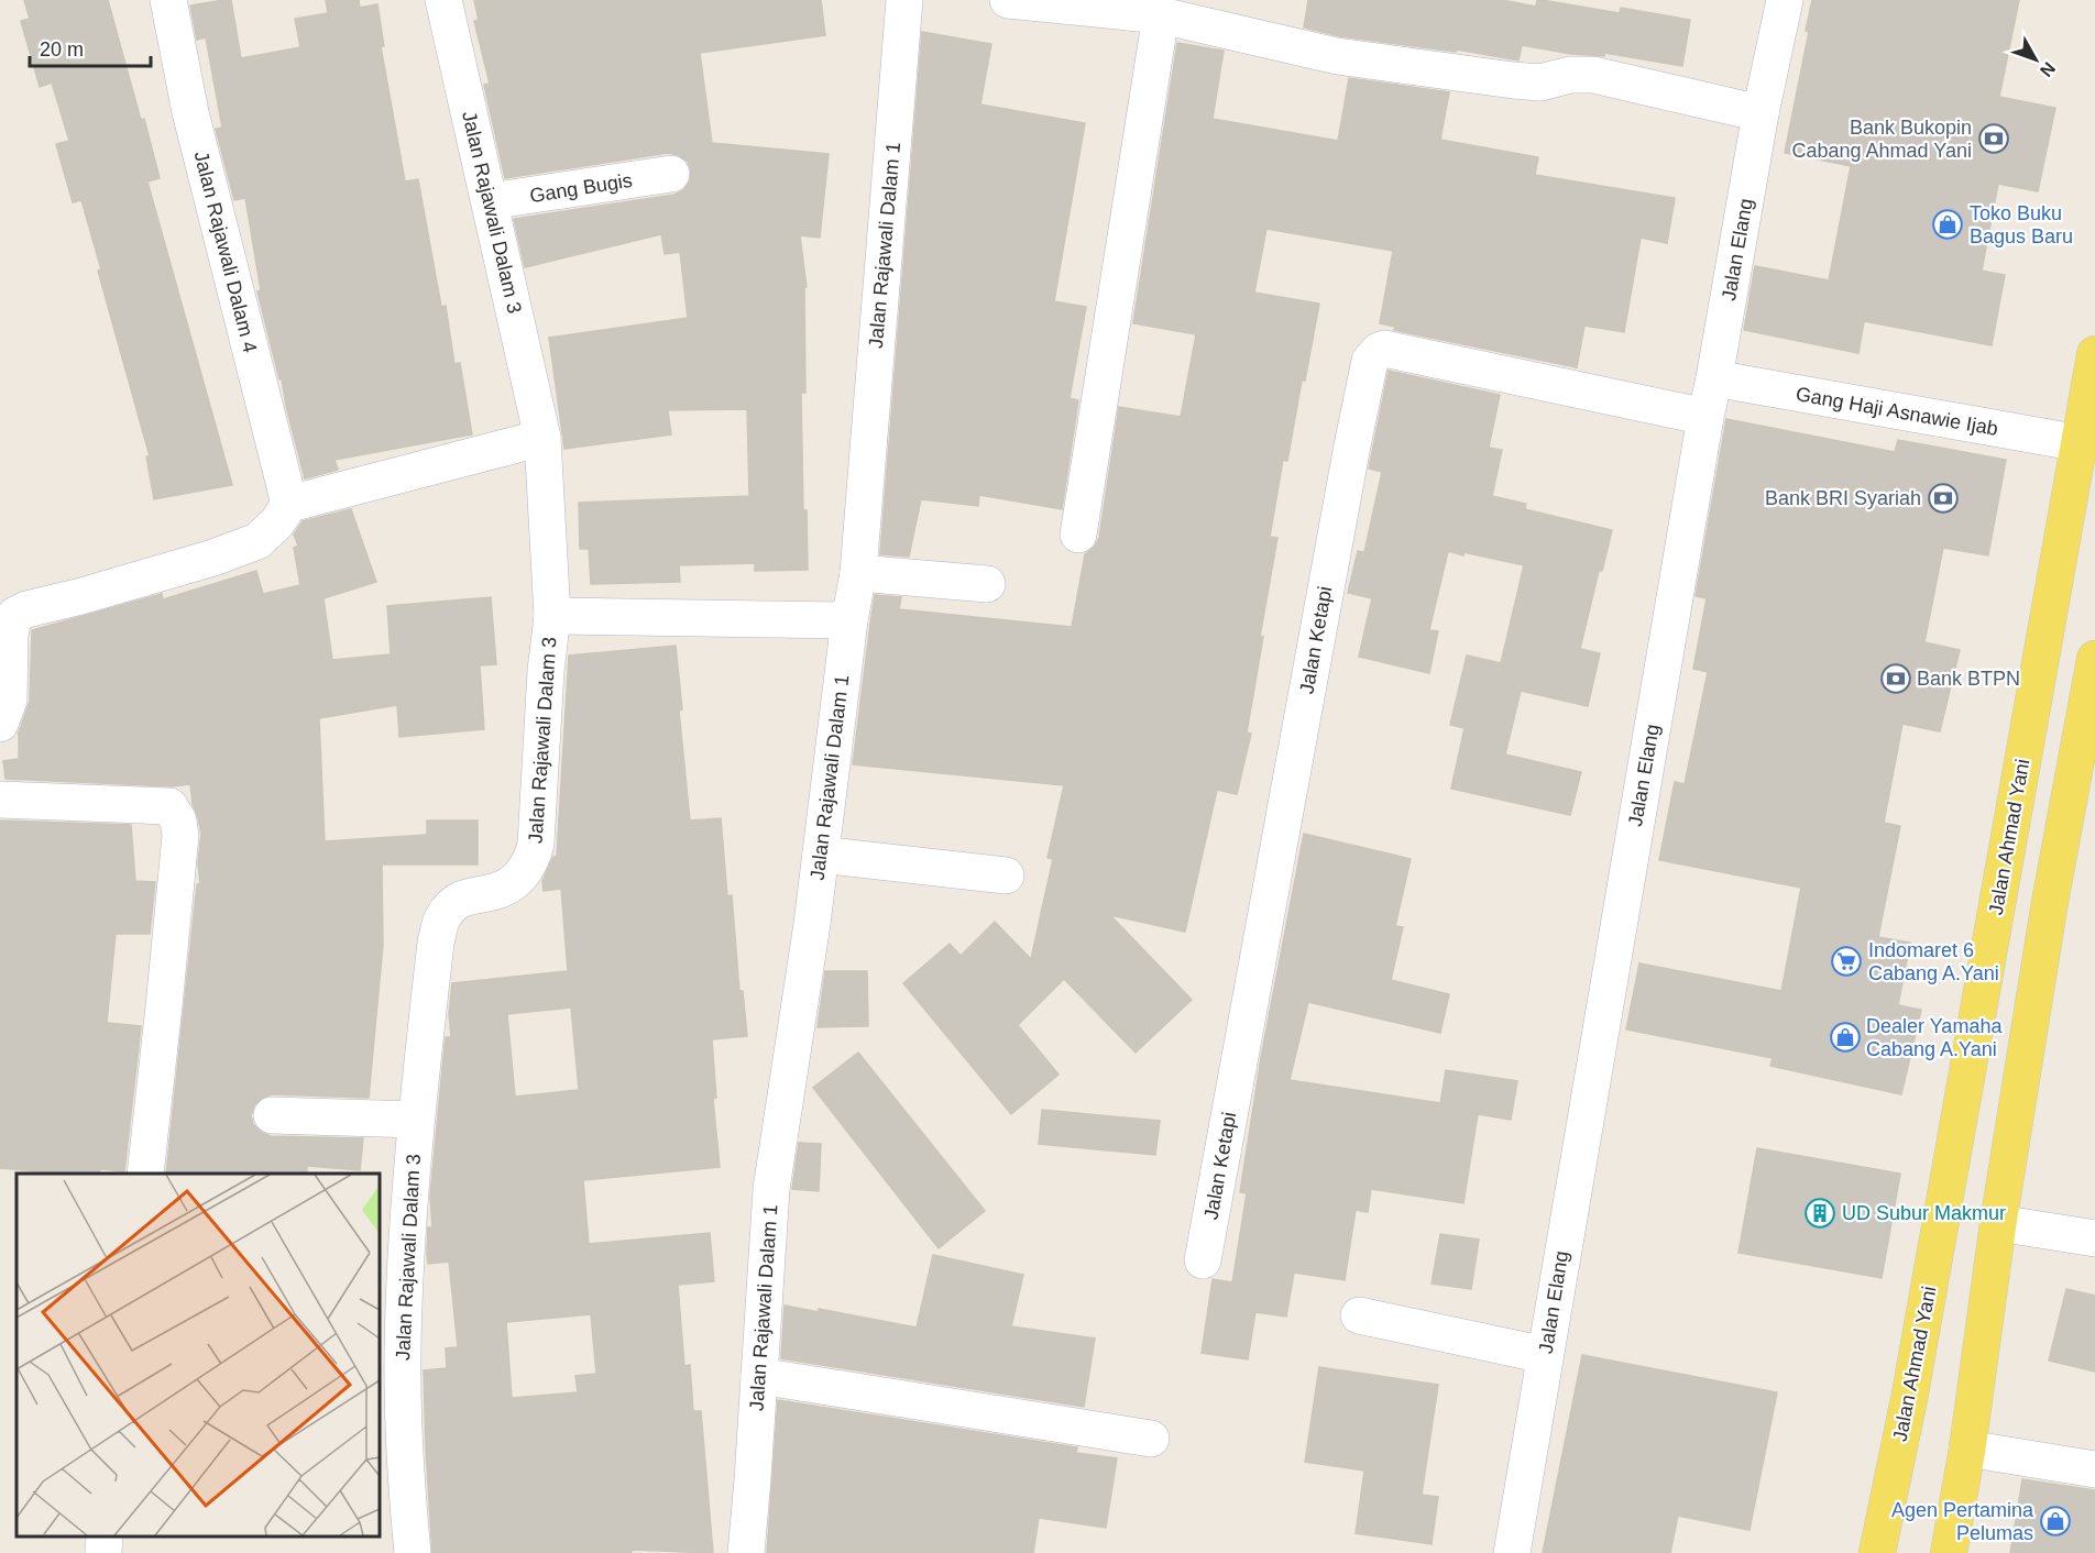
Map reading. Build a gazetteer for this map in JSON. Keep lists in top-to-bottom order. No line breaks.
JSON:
{"streets":{"main road":["Jalan Ahmad Yani"],"street":["Gang Bugis","Jalan Rajawali Dalam 3","Jalan Rajawali Dalam 1","Jalan Elang","Jalan Rajawali Dalam 4","Gang Haji Asnawie Ijab","Jalan Ketapi"]},"crossings":[["Gang Bugis","Jalan Rajawali Dalam 3"],["Jalan Elang","Gang Haji Asnawie Ijab"],["Jalan Elang","Jalan Ketapi"],["Gang Haji Asnawie Ijab","Jalan Ahmad Yani"]],"places":{"bank":["Bank Bukopin Cabang Ahmad Yani","Bank BRI Syariah","Bank BTPN"],"shop":["Toko Buku Bagus Baru","Dealer Yamaha Cabang A.Yani","Agen Pertamina Pelumas"],"supermarket":["Indomaret 6 Cabang A.Yani"],"building":["UD Subur Makmur"]},"scale_bar":"20 m","north":"bottom right"}
